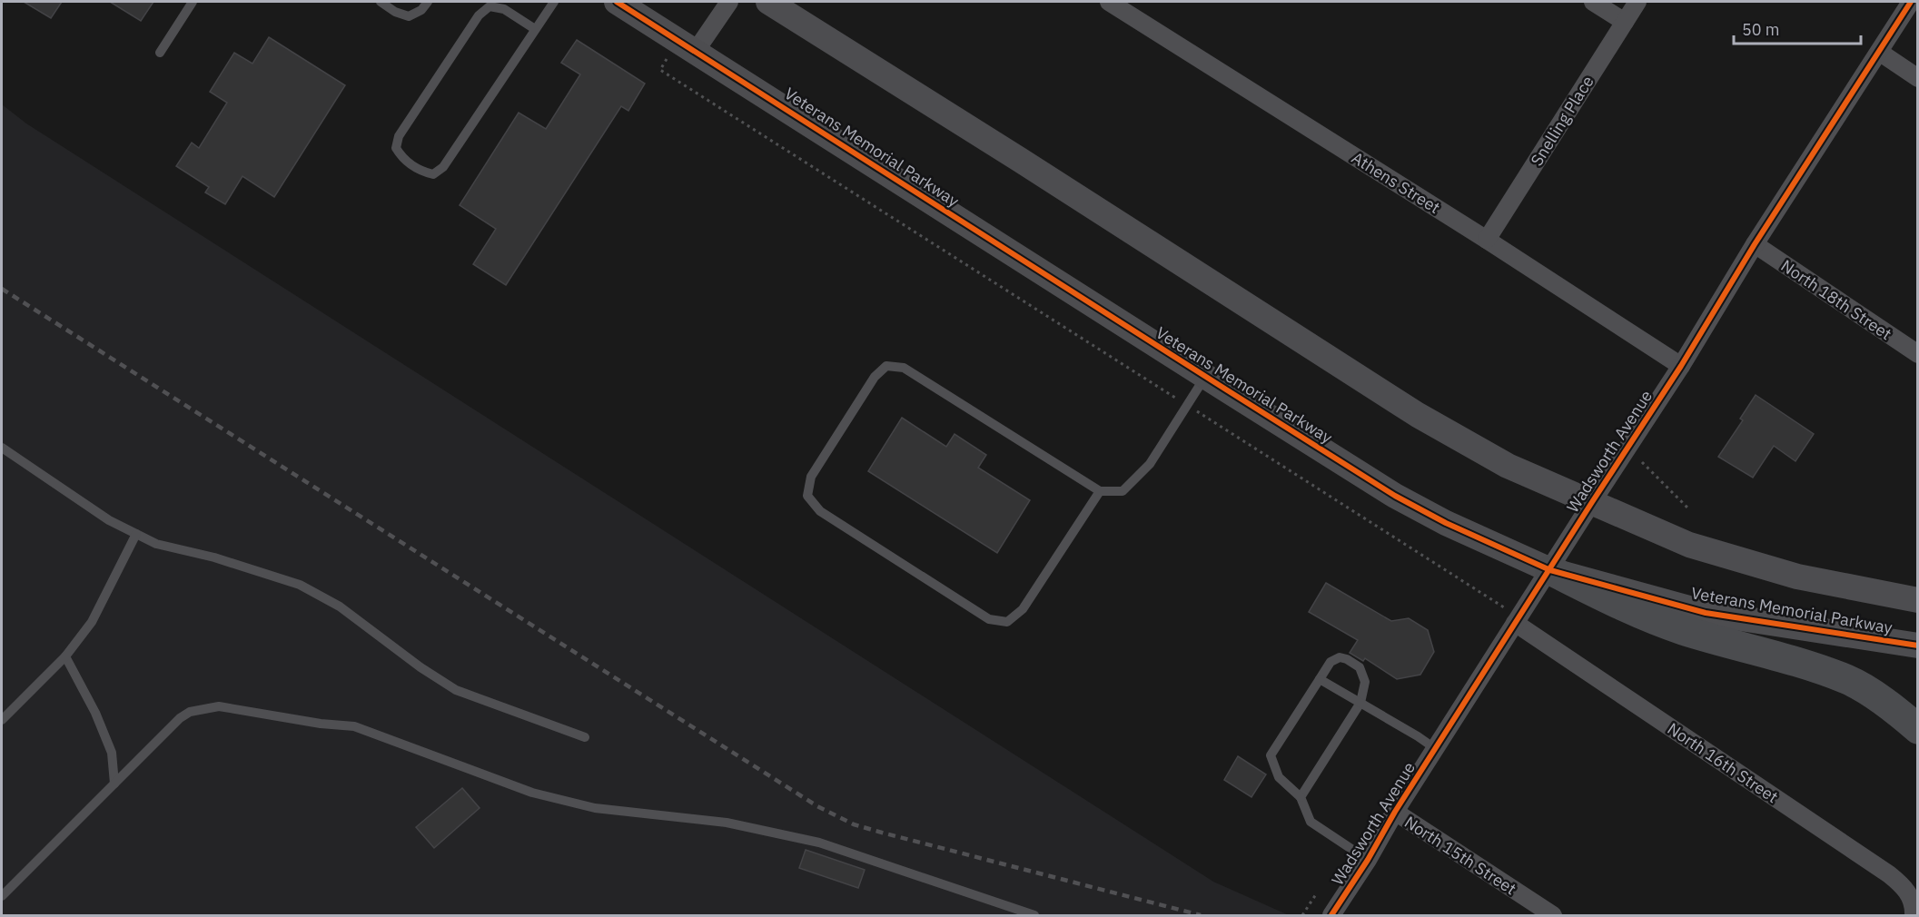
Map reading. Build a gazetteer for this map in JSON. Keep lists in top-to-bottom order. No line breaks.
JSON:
{"streets":{"street":["Snelling Place","Veterans Memorial Parkway","Athens Street","North 18th Street","Wadsworth Avenue","North 16th Street","North 15th Street"]},"crossings":[["Snelling Place","Athens Street"],["Veterans Memorial Parkway","Wadsworth Avenue"],["Athens Street","Wadsworth Avenue"],["North 18th Street","Wadsworth Avenue"],["Wadsworth Avenue","North 16th Street"],["Wadsworth Avenue","North 15th Street"]],"scale_bar":"50 m"}
